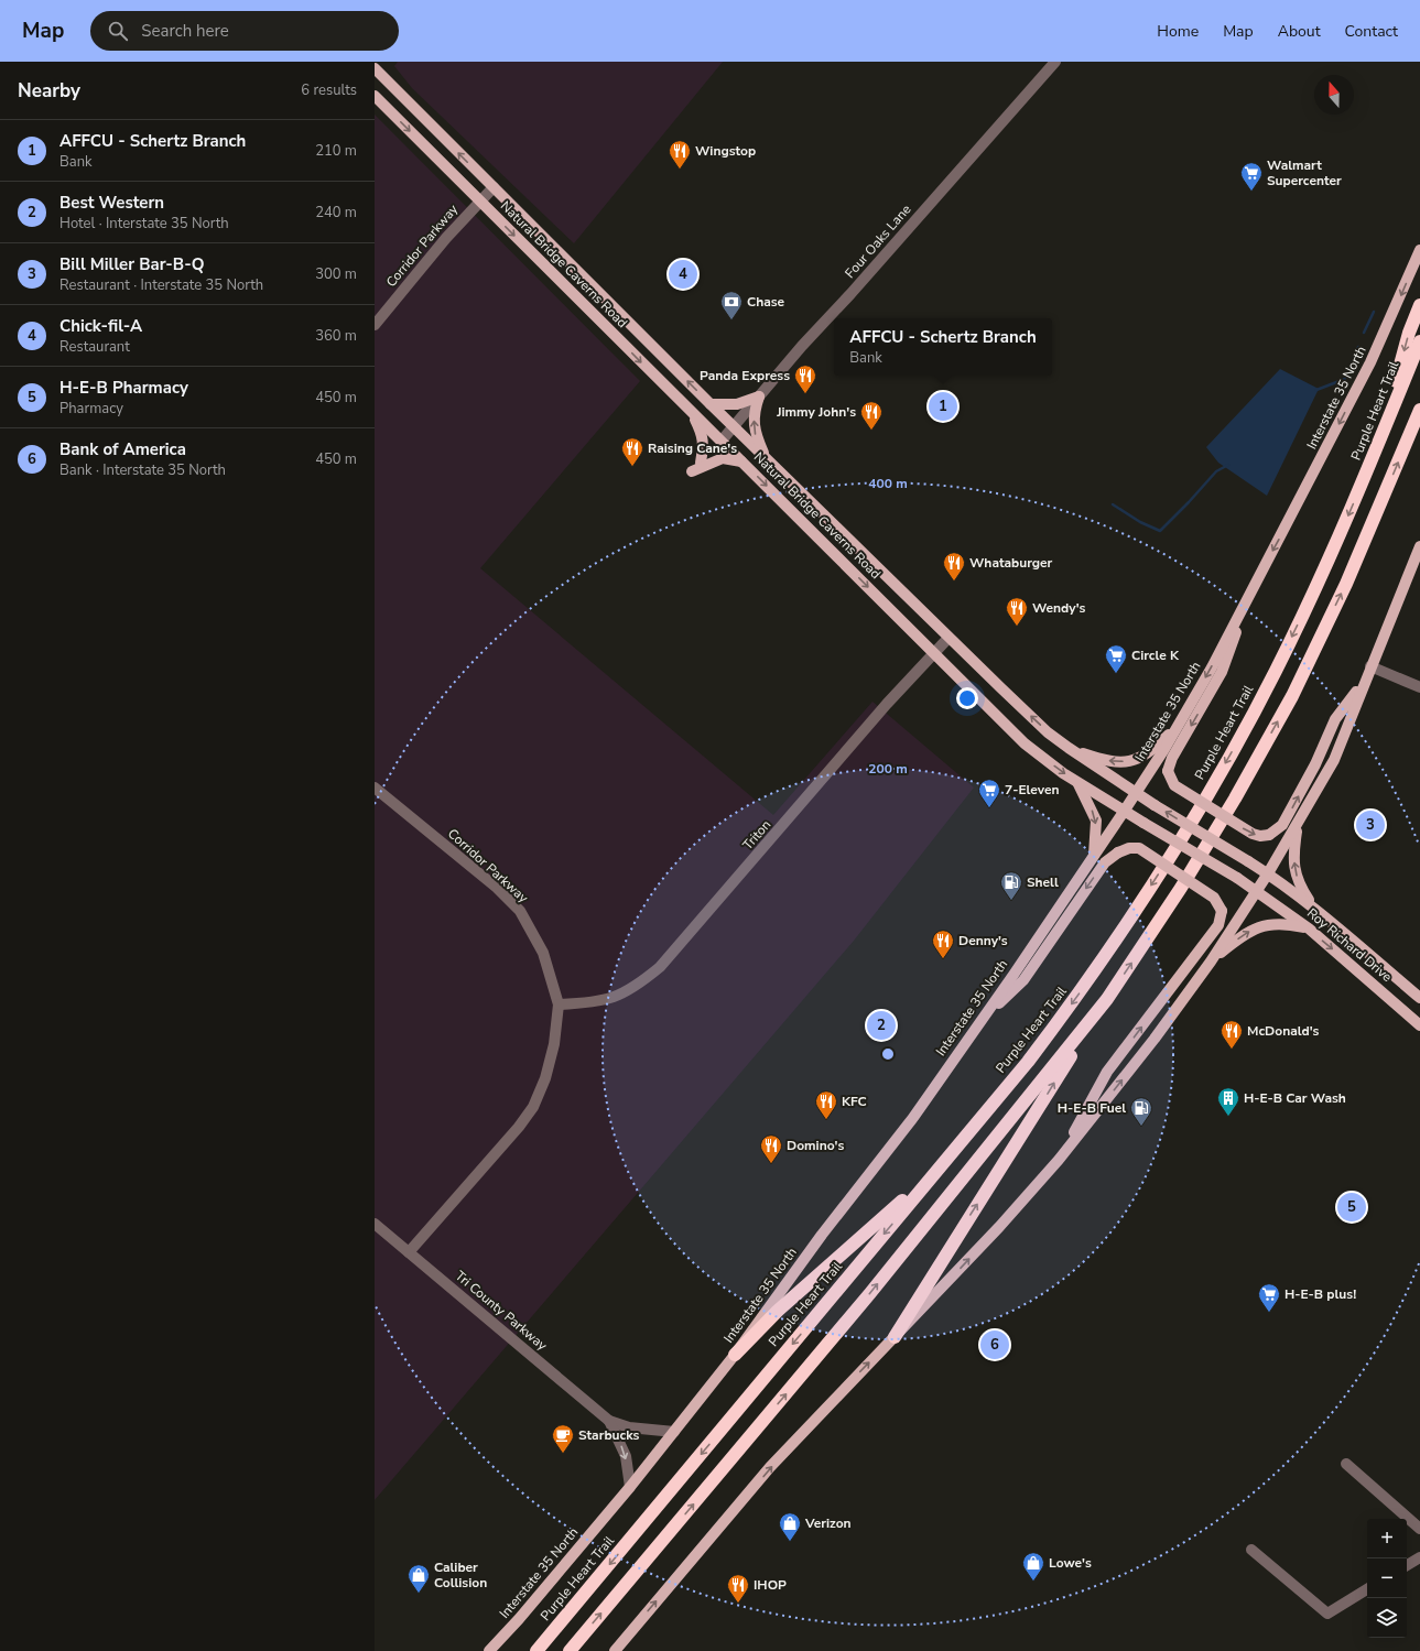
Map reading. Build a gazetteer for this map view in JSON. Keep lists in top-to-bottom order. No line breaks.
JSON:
{"streets":{"highway":["Purple Heart Trail"],"main road":["Natural Bridge Caverns Road","Interstate 35 North","Roy Richard Drive"],"street":["Four Oaks Lane","Corridor Parkway","Triton","Tri County Parkway"]},"crossings":[["Four Oaks Lane","Natural Bridge Caverns Road"],["Corridor Parkway","Natural Bridge Caverns Road"],["Corridor Parkway","Triton"],["Corridor Parkway","Tri County Parkway"],["Natural Bridge Caverns Road","Interstate 35 North"],["Natural Bridge Caverns Road","Triton"],["Natural Bridge Caverns Road","Roy Richard Drive"],["Interstate 35 North","Tri County Parkway"]],"places":{"restaurant":["Wingstop","Panda Express","Jimmy John's","Raising Cane's","Whataburger","Wendy's","Denny's","McDonald's","KFC","Domino's","IHOP"],"supermarket":["Walmart Supercenter","Circle K","7-Eleven","H-E-B plus!"],"bank":["Chase"],"fuel station":["Shell","H-E-B Fuel"],"building":["H-E-B Car Wash"],"cafe":["Starbucks"],"shop":["Verizon","Lowe's","Caliber Collision"]},"north":"top","page":{"header":"Map","search":"Search here","nav":["Home","Map","About","Contact"],"heading":["Nearby","6 results"],"list":[{"mark":"1","name":"AFFCU - Schertz Branch","note":"Bank","value":"210 m"},{"mark":"2","name":"Best Western","note":"Hotel · Interstate 35 North","value":"240 m"},{"mark":"3","name":"Bill Miller Bar-B-Q","note":"Restaurant · Interstate 35 North","value":"300 m"},{"mark":"4","name":"Chick-fil-A","note":"Restaurant","value":"360 m"},{"mark":"5","name":"H-E-B Pharmacy","note":"Pharmacy","value":"450 m"},{"mark":"6","name":"Bank of America","note":"Bank · Interstate 35 North","value":"450 m"}],"pins":["4","1","3","2","5","6"],"popup":["AFFCU - Schertz Branch","Bank"],"map_buttons":["+","−"]},"rings":["400 m","200 m"]}
